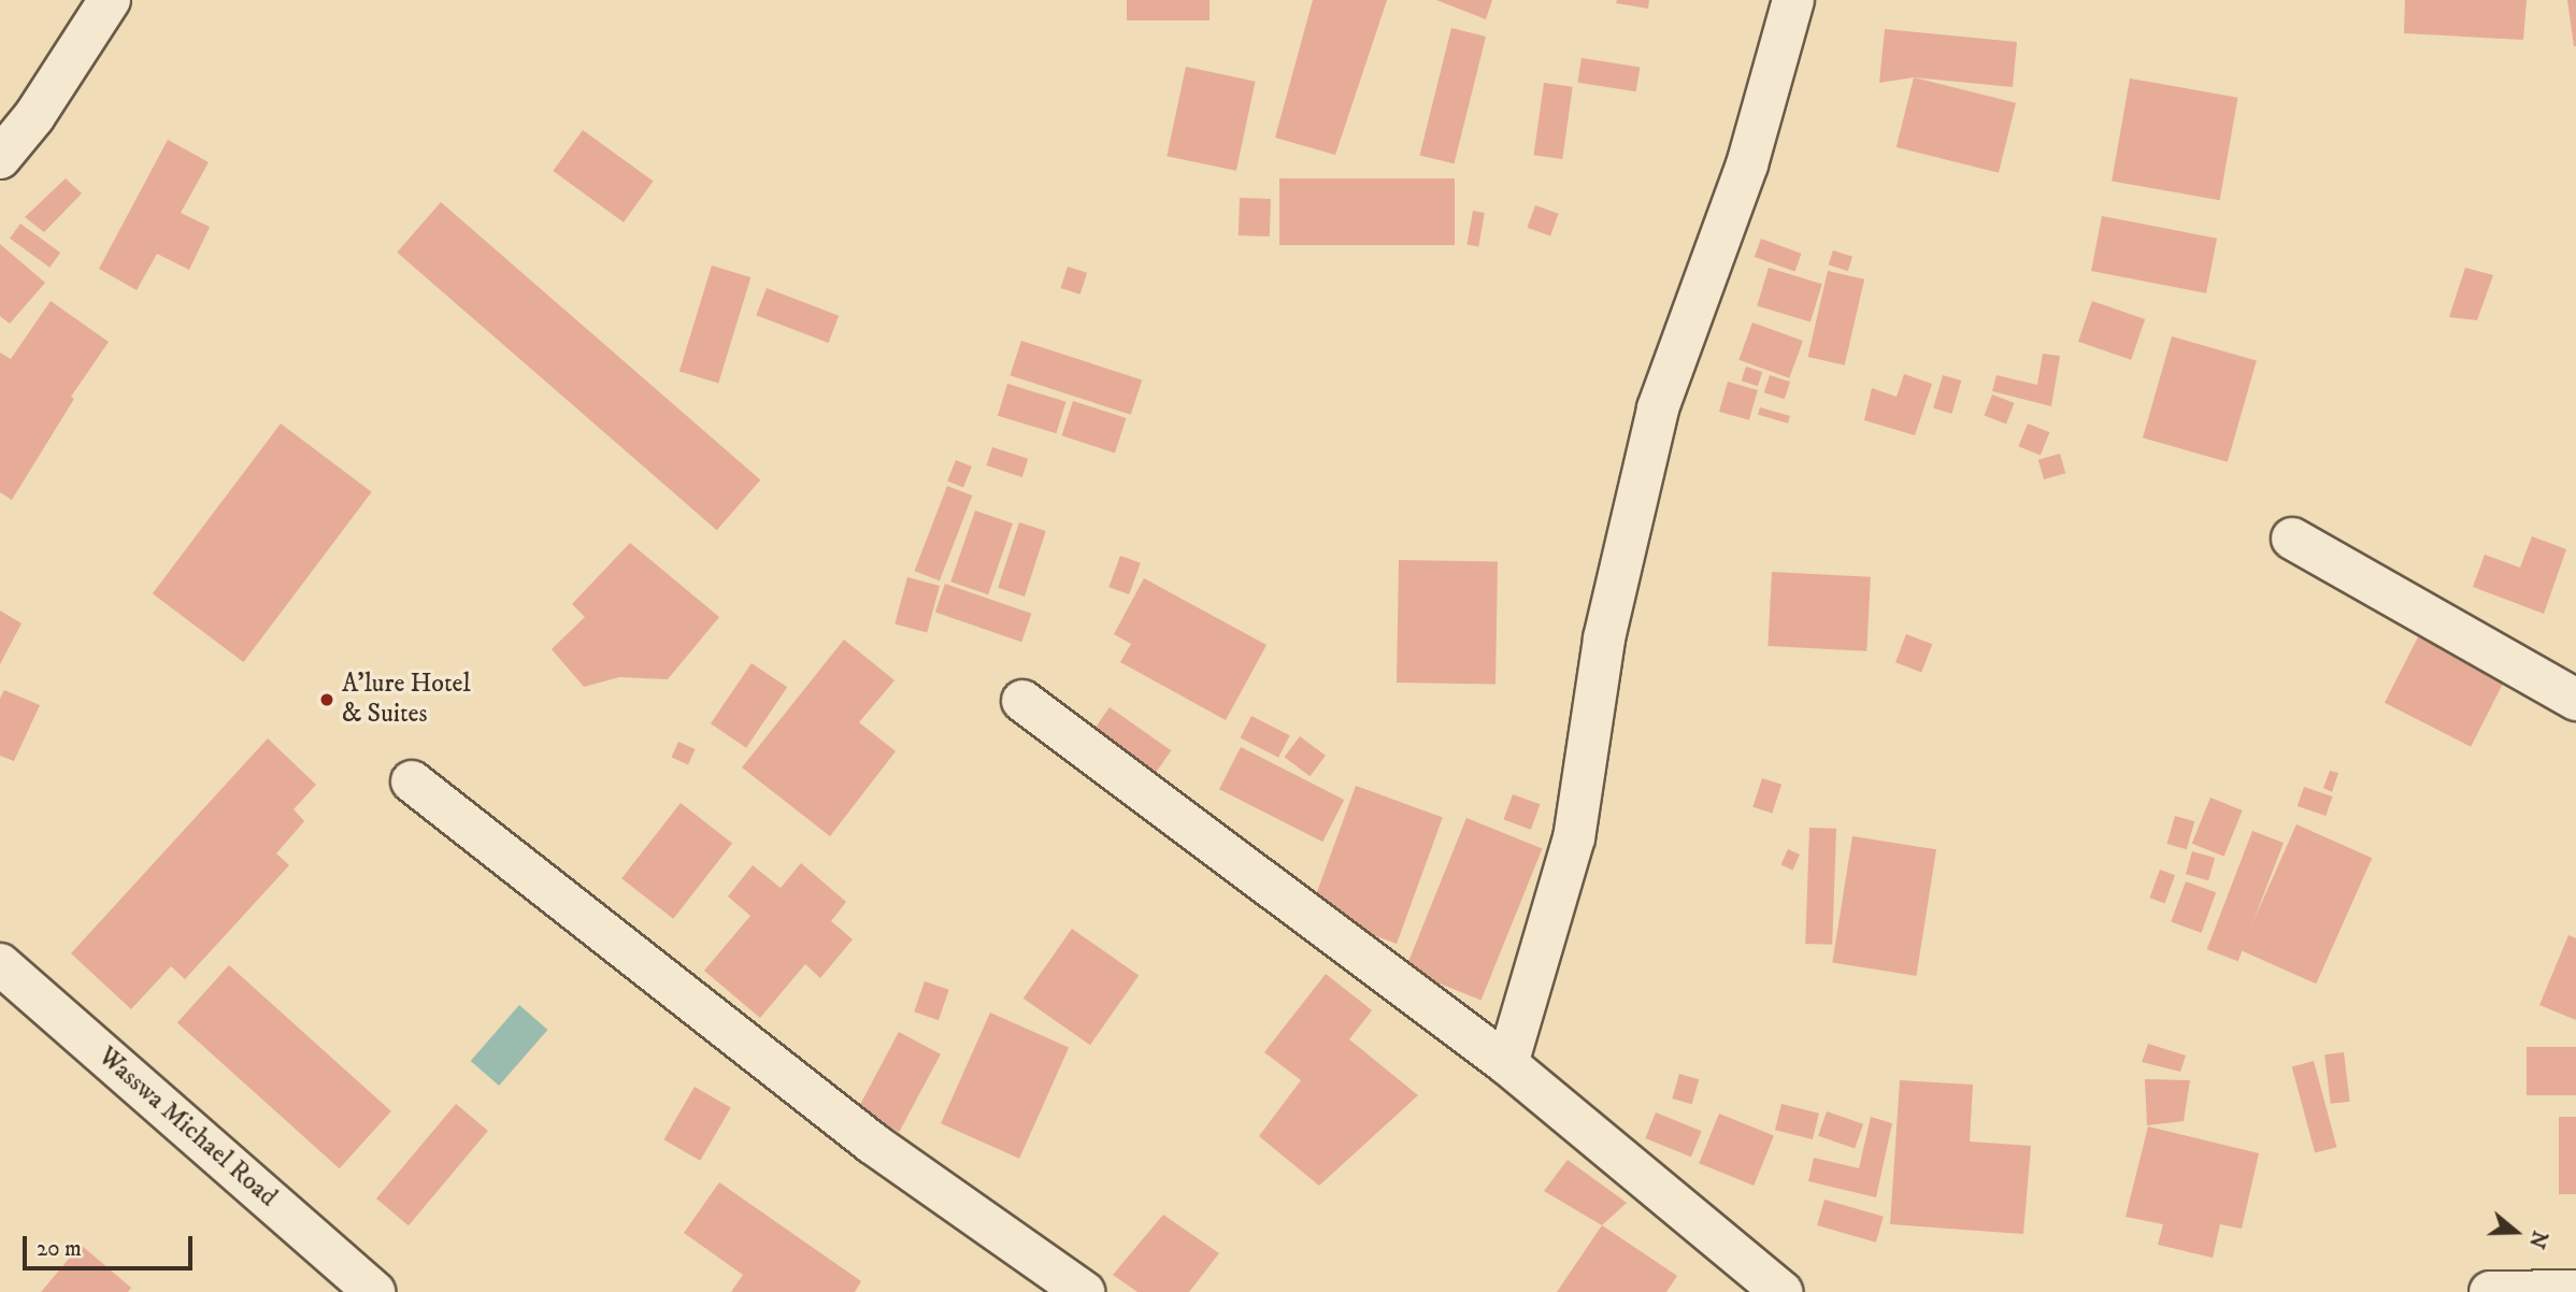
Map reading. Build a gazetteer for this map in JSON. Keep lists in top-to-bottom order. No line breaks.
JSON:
{"streets":{"street":["Wasswa Michael Road"]},"places":["A'lure Hotel & Suites"],"scale_bar":"20 m","north":"right"}
